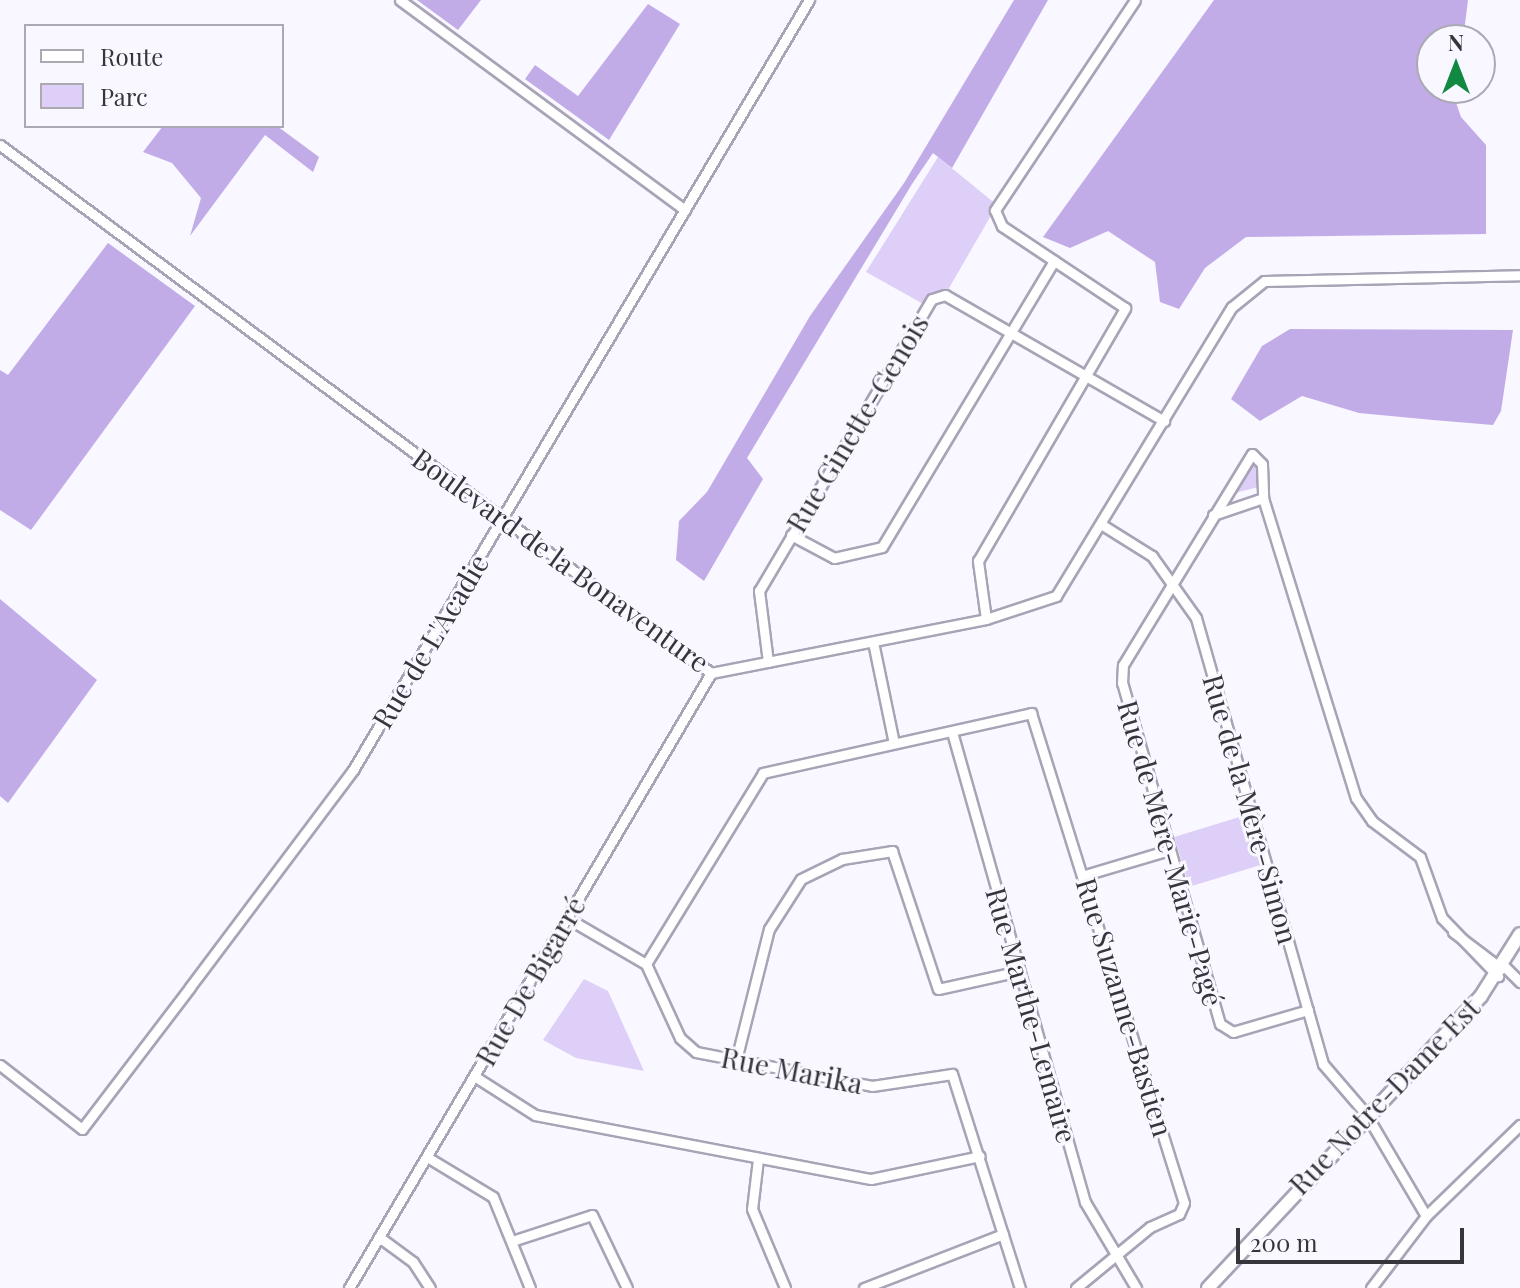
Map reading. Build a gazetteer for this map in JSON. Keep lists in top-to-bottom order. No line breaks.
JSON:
{"streets":{"street":["Rue Ginette-Genois","Boulevard de la Bonaventure","Rue de L'Acadie","Rue de la Mère-Simon","Rue de Mère-Marie-Pagé","Rue De Bigarré","Rue Suzanne-Bastien","Rue Marthe-Lemaire","Rue Marika","Rue Notre-Dame Est"]},"crossings":[["Rue Ginette-Genois","Boulevard de la Bonaventure"],["Boulevard de la Bonaventure","Rue de L'Acadie"],["Boulevard de la Bonaventure","Rue de la Mère-Simon"],["Boulevard de la Bonaventure","Rue De Bigarré"],["Rue de la Mère-Simon","Rue de Mère-Marie-Pagé"],["Rue de la Mère-Simon","Rue Notre-Dame Est"],["Rue Suzanne-Bastien","Rue Marthe-Lemaire"]],"legend":["Route","Parc"],"scale_bar":"200 m","north":"top"}
